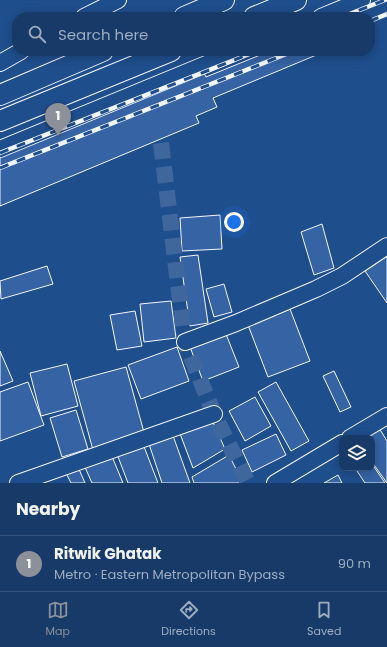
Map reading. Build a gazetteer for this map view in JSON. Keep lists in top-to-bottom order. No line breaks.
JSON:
{"page":{"search":"Search here","pins":"1","heading":"Nearby","list":[{"mark":"1","name":"Ritwik Ghatak","note":"Metro · Eastern Metropolitan Bypass","value":"90 m"}],"nav":["Map","Directions","Saved"]}}
